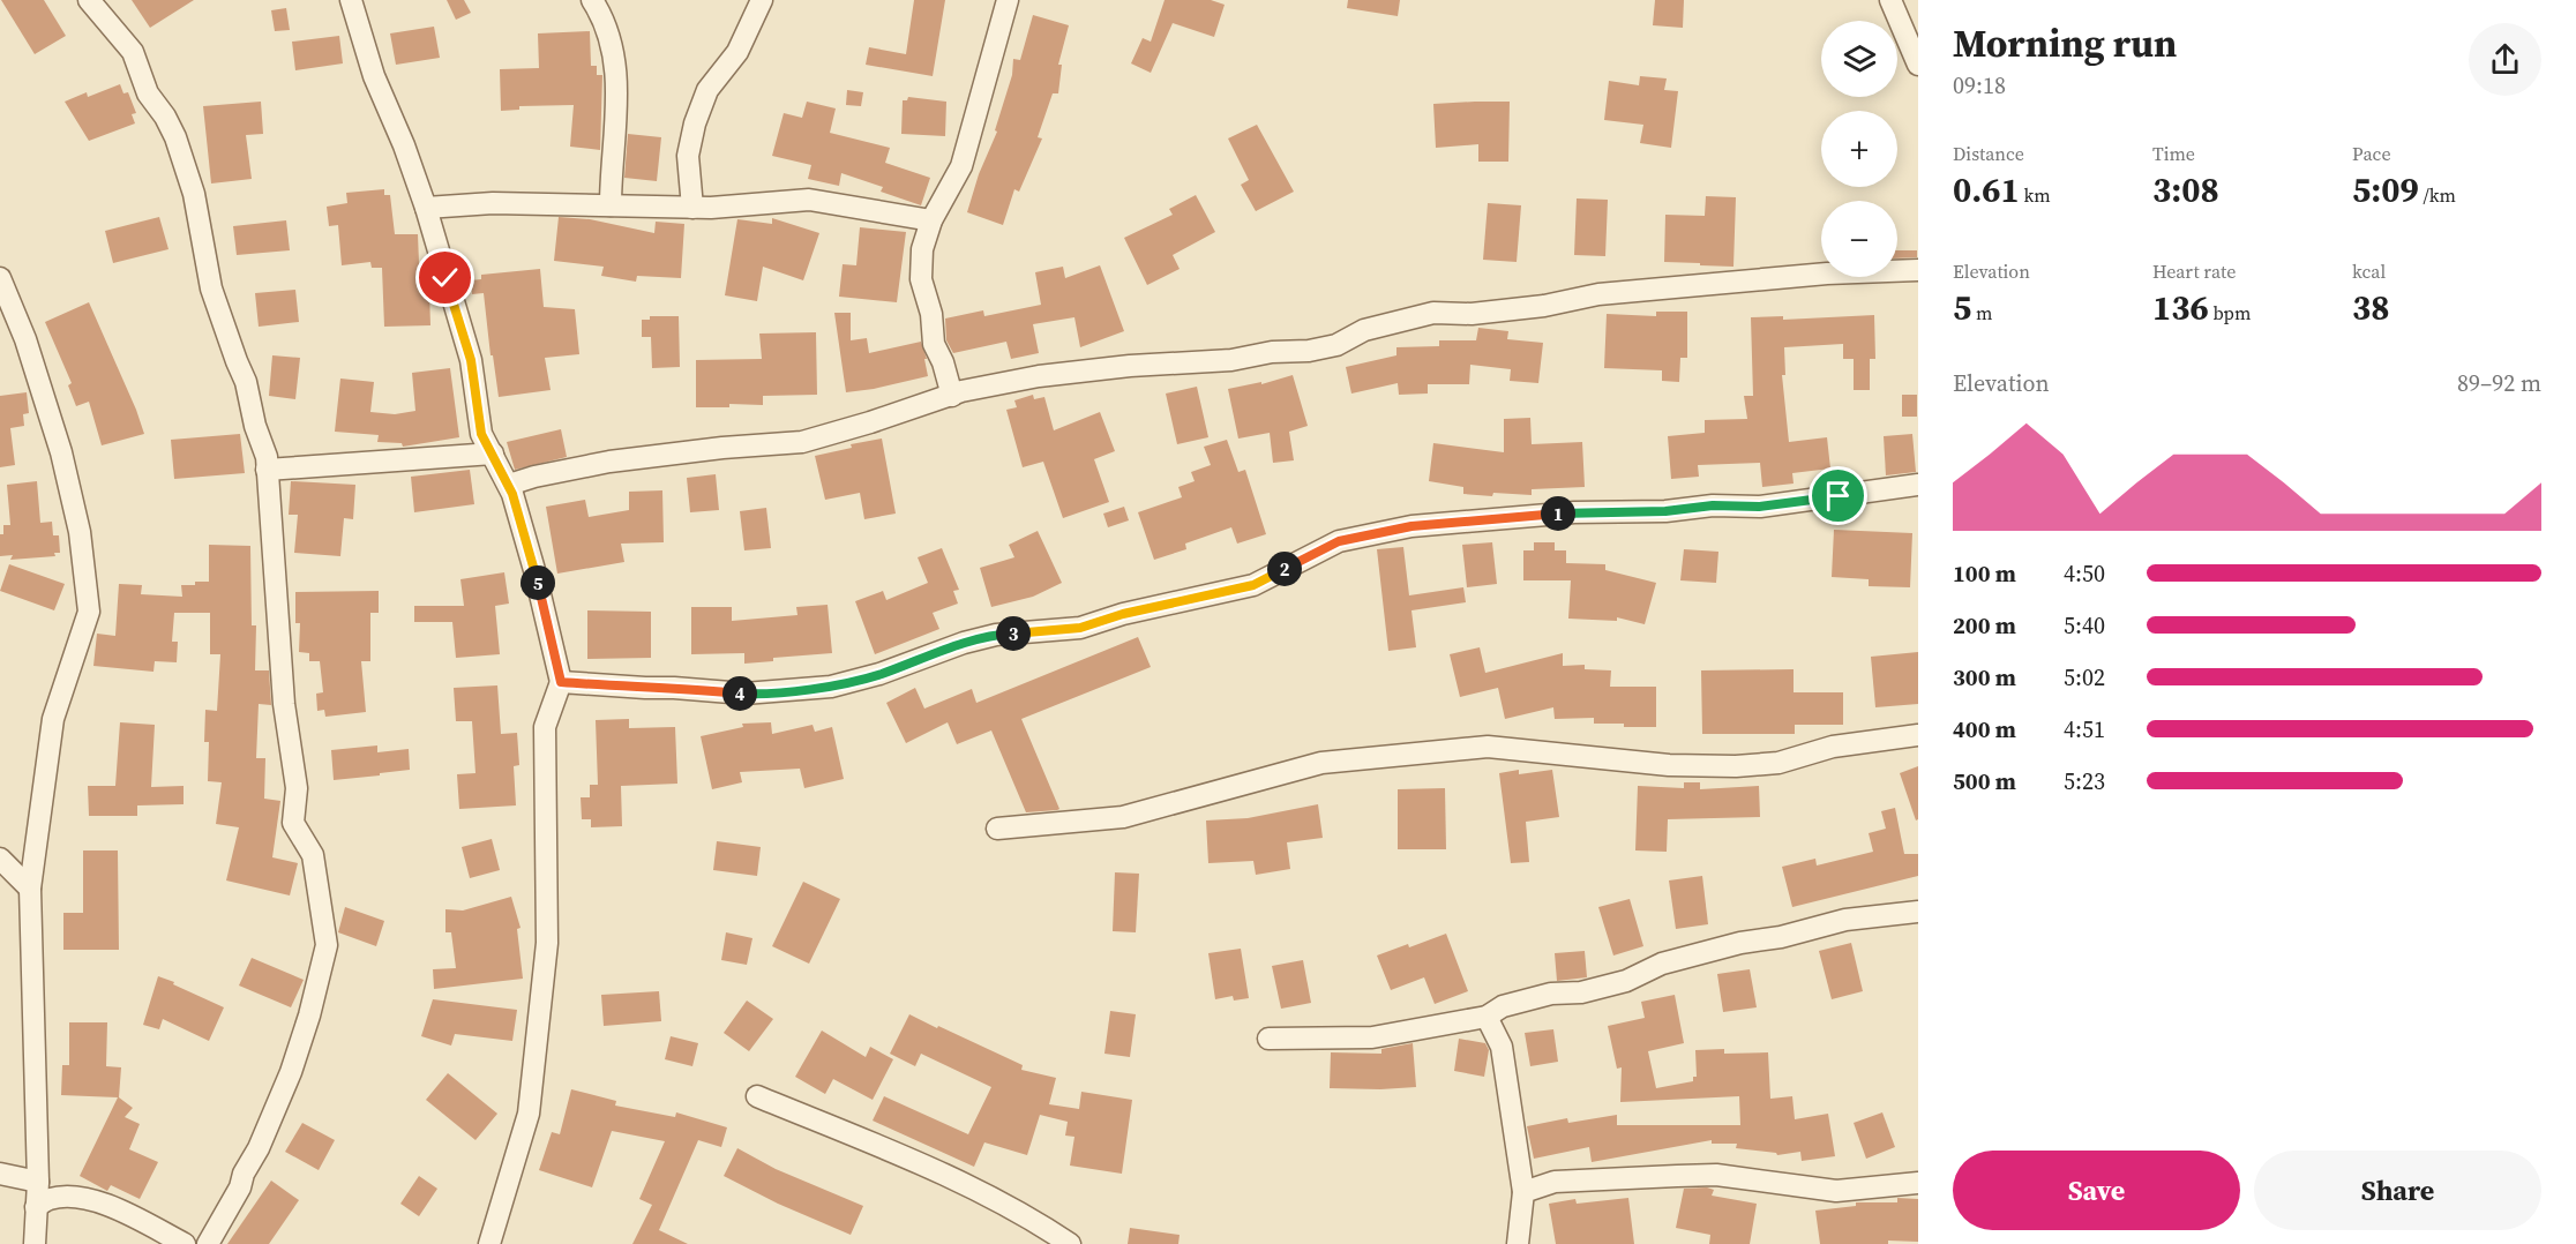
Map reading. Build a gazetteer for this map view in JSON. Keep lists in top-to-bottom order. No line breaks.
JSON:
{"page":{"heading":["Morning run","09:18"],"map_buttons":["+","−"],"stats":[["Distance","0.61 km"],["Time","3:08"],["Pace","5:09 /km"],["Elevation","5 m"],["Heart rate","136 bpm"],["kcal","38"]],"chart":["Elevation","89–92 m"],"pins":["1","2","5","3","4"],"list":[{"name":"100 m","note":"4:50"},{"name":"200 m","note":"5:40"},{"name":"300 m","note":"5:02"},{"name":"400 m","note":"4:51"},{"name":"500 m","note":"5:23"}],"buttons":["Save","Share"]}}
